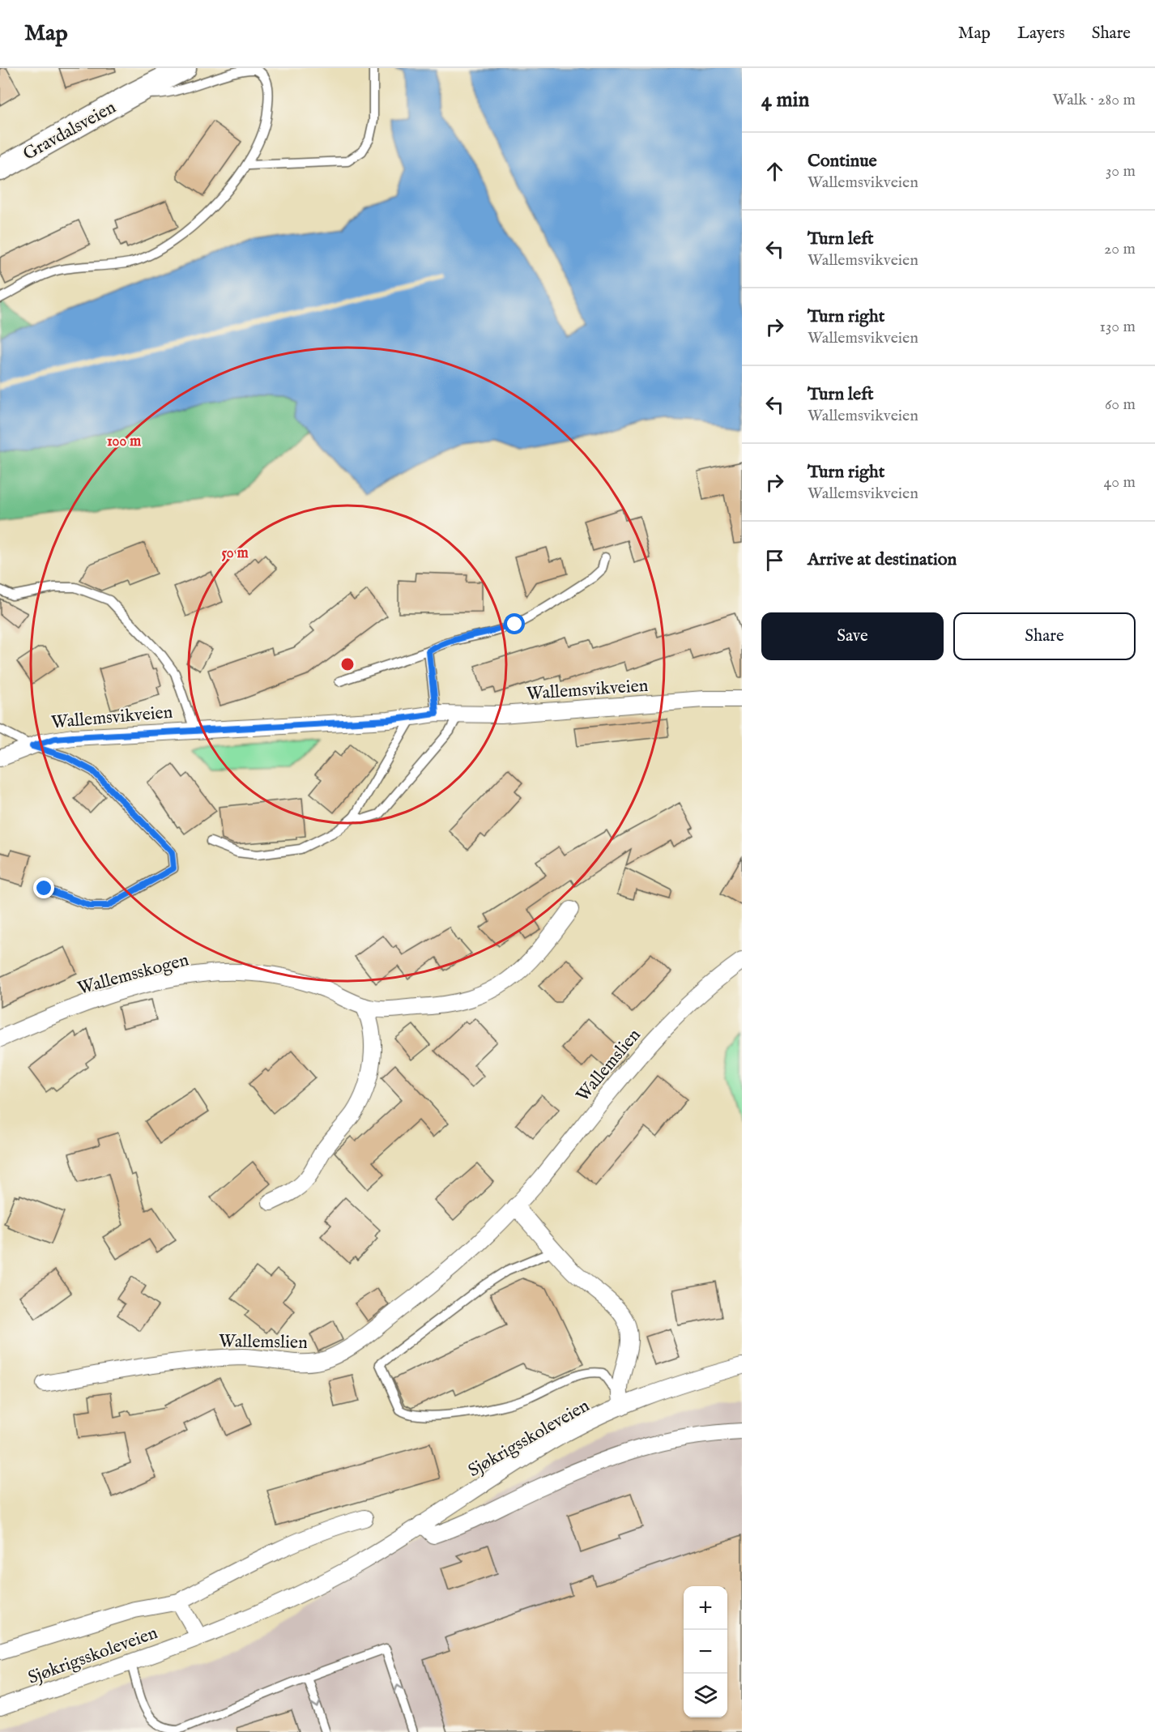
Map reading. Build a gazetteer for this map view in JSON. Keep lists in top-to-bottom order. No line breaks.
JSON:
{"streets":{"street":["Gravdalsveien","Wallemsvikveien","Wallemsskogen","Wallemslien","Sjøkrigsskoleveien"]},"page":{"header":"Map","nav":["Map","Layers","Share"],"heading":["4 min","Walk · 280 m"],"list":[["Continue","Wallemsvikveien","30 m"],["Turn left","Wallemsvikveien","20 m"],["Turn right","Wallemsvikveien","130 m"],["Turn left","Wallemsvikveien","60 m"],["Turn right","Wallemsvikveien","40 m"],"Arrive at destination"],"buttons":["Save","Share"],"map_buttons":["+","−"]},"rings":["100 m","50 m"]}
